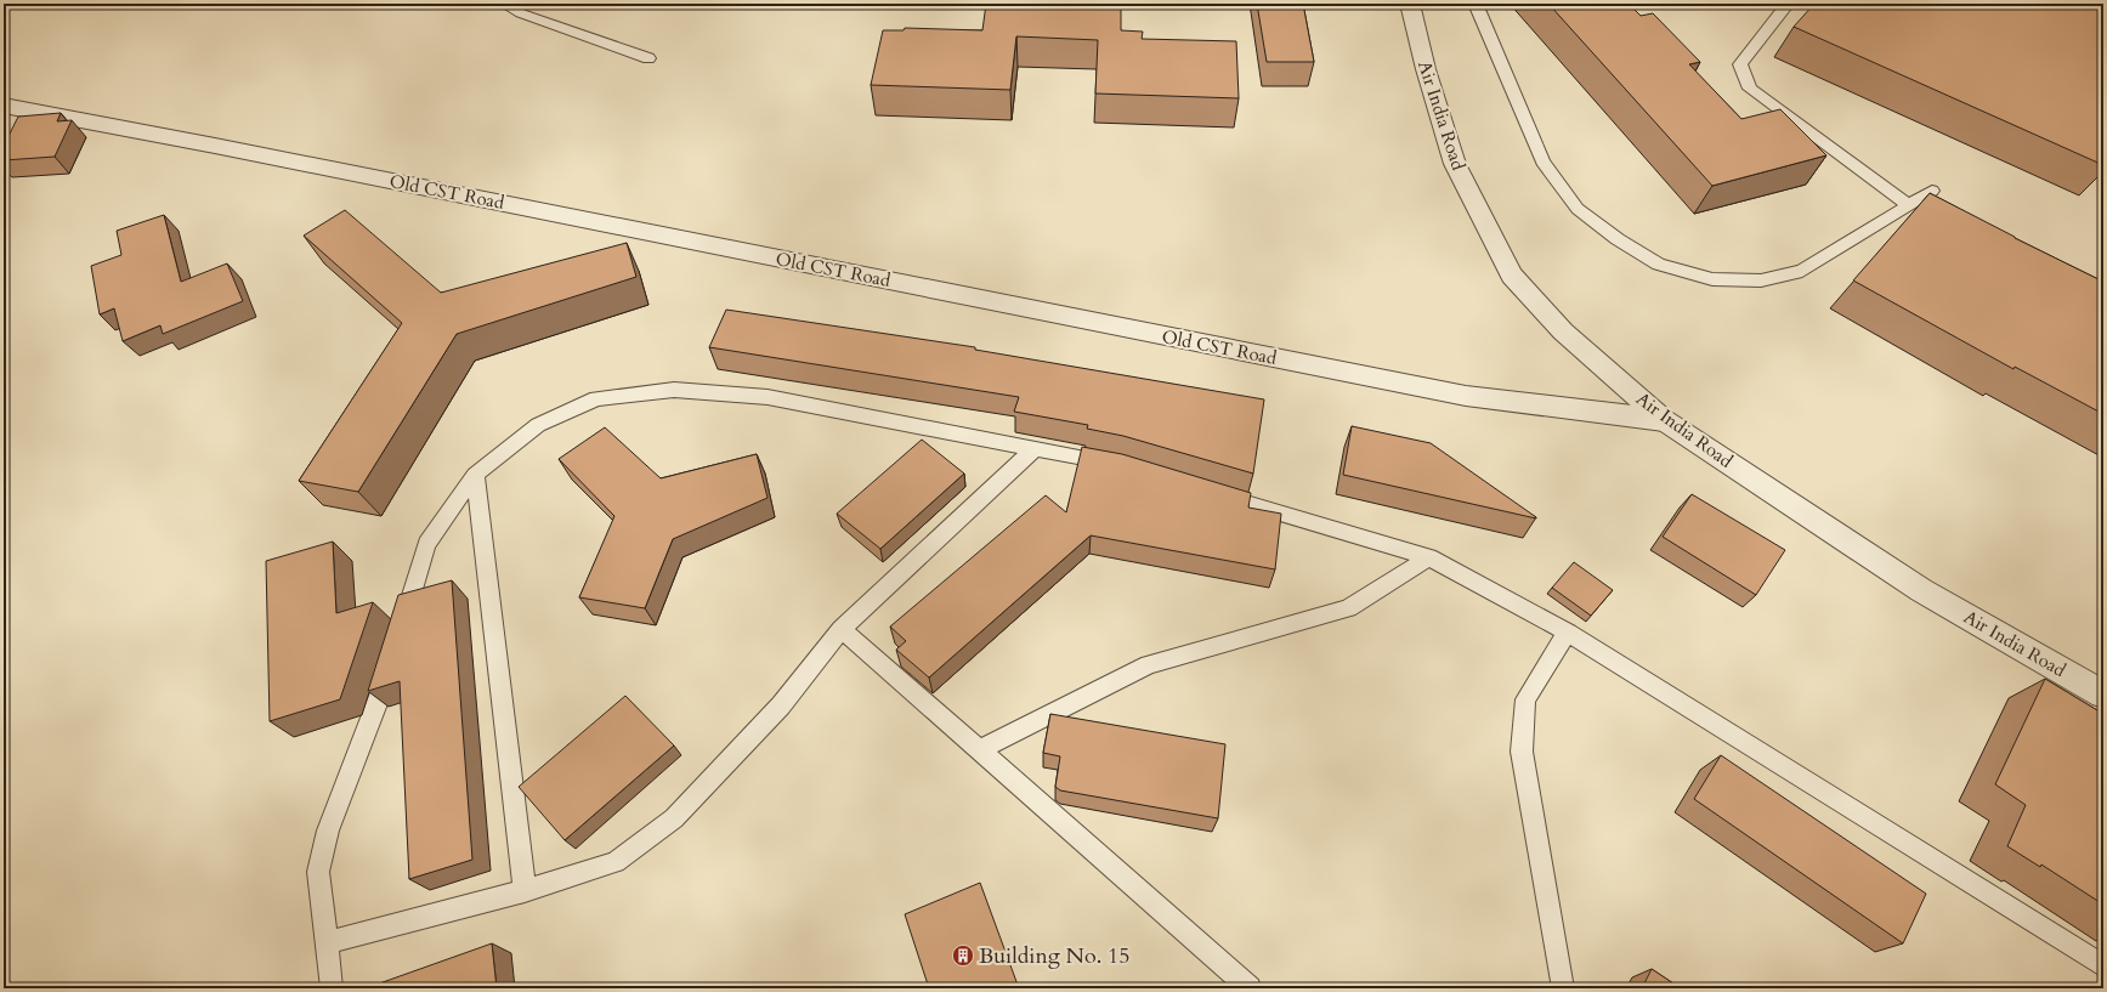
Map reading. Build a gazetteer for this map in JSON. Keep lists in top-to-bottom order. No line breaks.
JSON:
{"streets":{"street":["Air India Road","Old CST Road"]},"crossings":[["Air India Road","Old CST Road"]],"places":{"building":["Building No. 15"]}}
